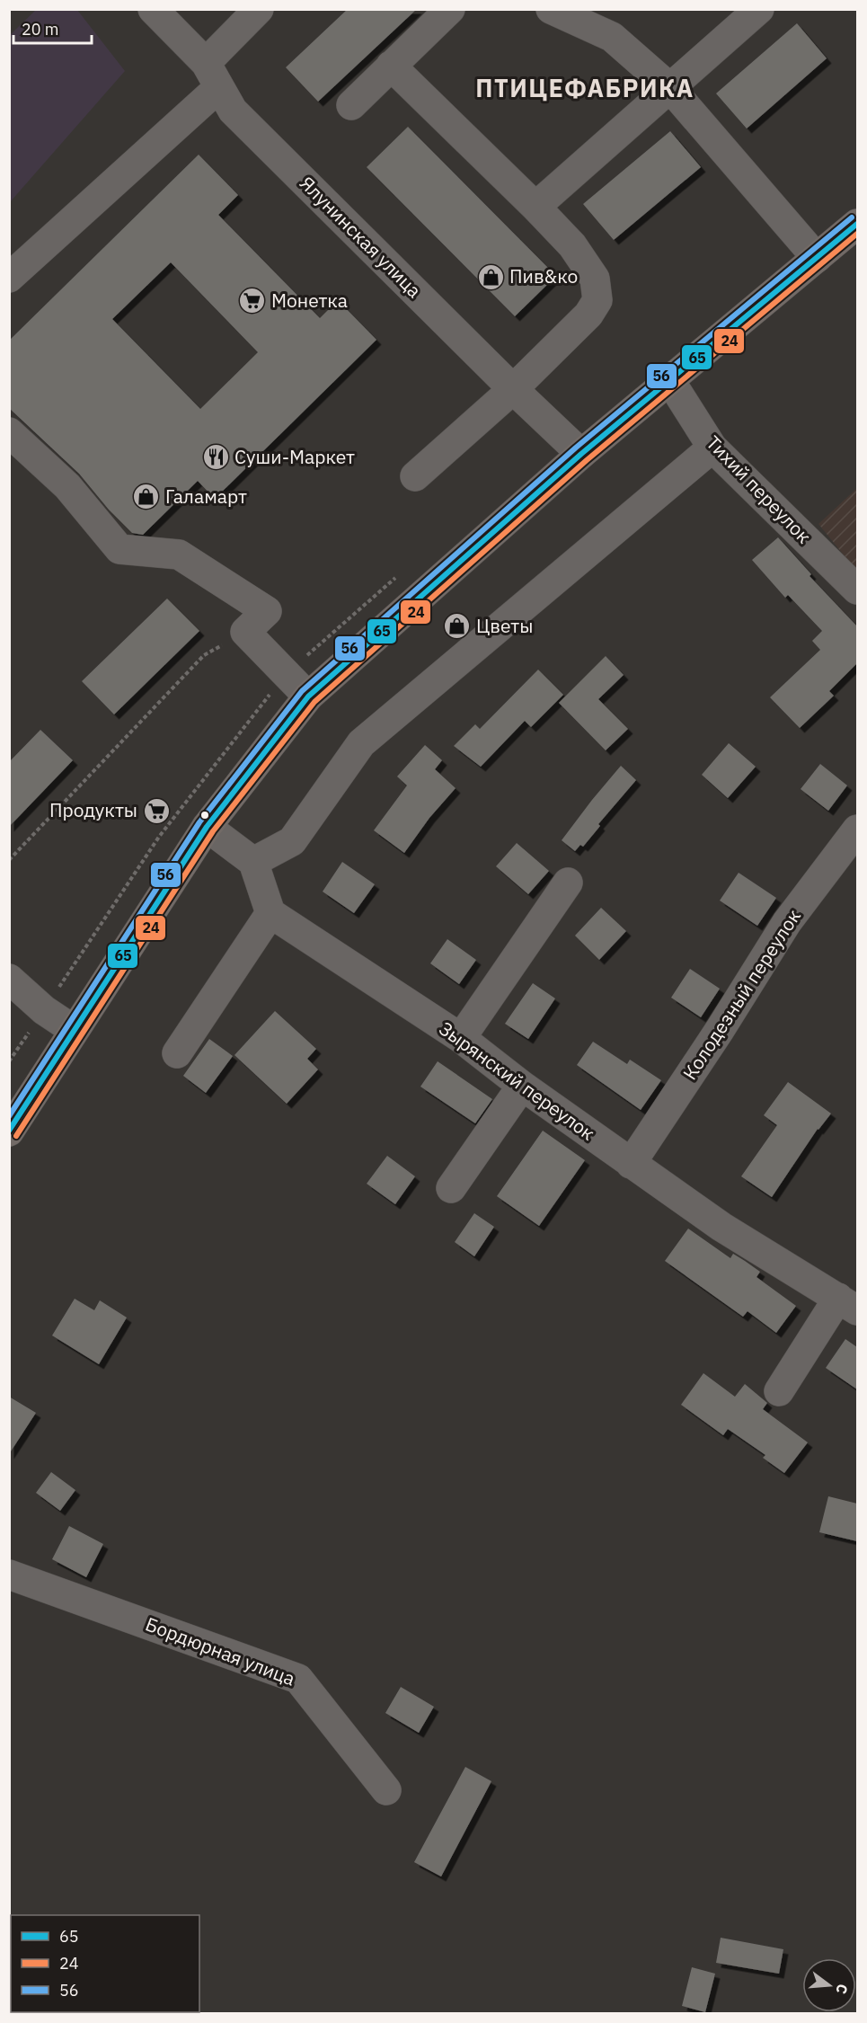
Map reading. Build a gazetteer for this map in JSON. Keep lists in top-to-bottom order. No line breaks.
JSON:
{"streets":{"street":["Ялунинская улица","Тихий переулок","Колодезный переулок","Зырянский переулок","Бордюрная улица"]},"crossings":[["Колодезный переулок","Зырянский переулок"]],"districts":["ПТИЦЕФАБРИКА"],"places":{"shop":["Пив&ко","Галамарт","Цветы"],"supermarket":["Монетка","Продукты"],"restaurant":["Суши-Маркет"]},"lines":["transit line 56","transit line 65","transit line 24"],"legend":["65","24","56"],"scale_bar":"20 m","north":"right"}
